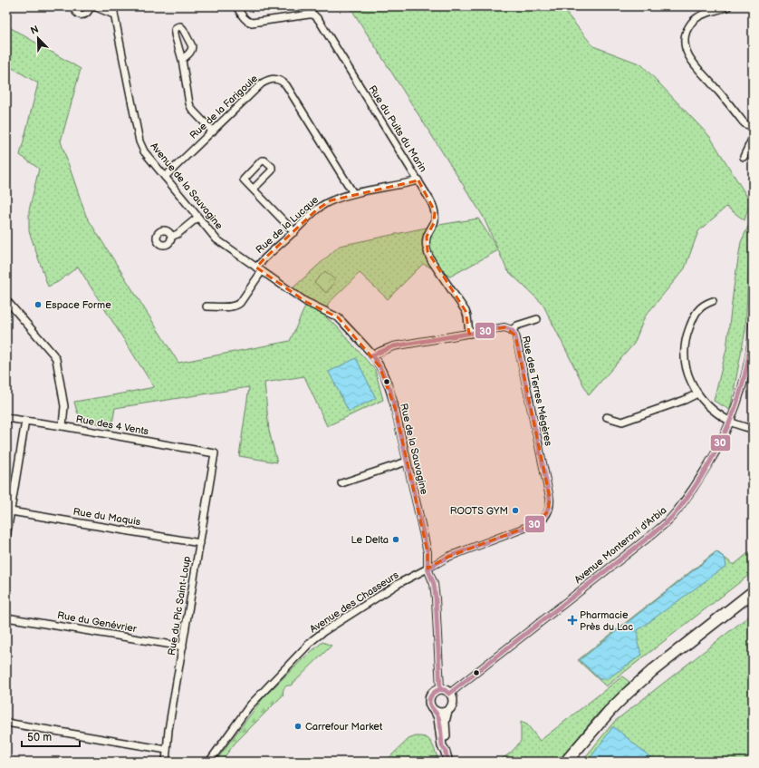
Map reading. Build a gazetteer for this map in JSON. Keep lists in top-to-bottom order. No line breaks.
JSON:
{"streets":{"street":["Rue de la Farigoule","Rue du Puits du Marin","Avenue de la Sauvagine","Rue de la Lucque","Rue des Terres Mégères","Rue des 4 Vents","Rue de la Sauvagine","Rue du Maquis","Avenue Monteroni d'Arbia","Avenue des Chasseurs","Rue du Pic Saint-Loup","Rue du Genévrier"]},"crossings":[["Rue de la Farigoule","Avenue de la Sauvagine"],["Rue de la Farigoule","Rue de la Lucque"],["Rue du Puits du Marin","Rue de la Lucque"],["Rue du Puits du Marin","Rue des Terres Mégères"],["Avenue de la Sauvagine","Rue de la Lucque"],["Avenue de la Sauvagine","Rue de la Sauvagine"],["Rue de la Lucque","Rue de la Sauvagine"],["Rue des Terres Mégères","Rue de la Sauvagine"],["Rue des Terres Mégères","Avenue des Chasseurs"],["Rue des 4 Vents","Rue du Pic Saint-Loup"],["Rue de la Sauvagine","Avenue Monteroni d'Arbia"],["Rue de la Sauvagine","Avenue des Chasseurs"],["Rue du Maquis","Rue du Pic Saint-Loup"],["Rue du Pic Saint-Loup","Rue du Genévrier"]],"places":{"other":["Espace Forme","ROOTS GYM","Le Delta","Carrefour Market"],"health":["Pharmacie Près du Lac"]},"lines":["transit line 30"],"scale_bar":"50 m","north":"top left"}
